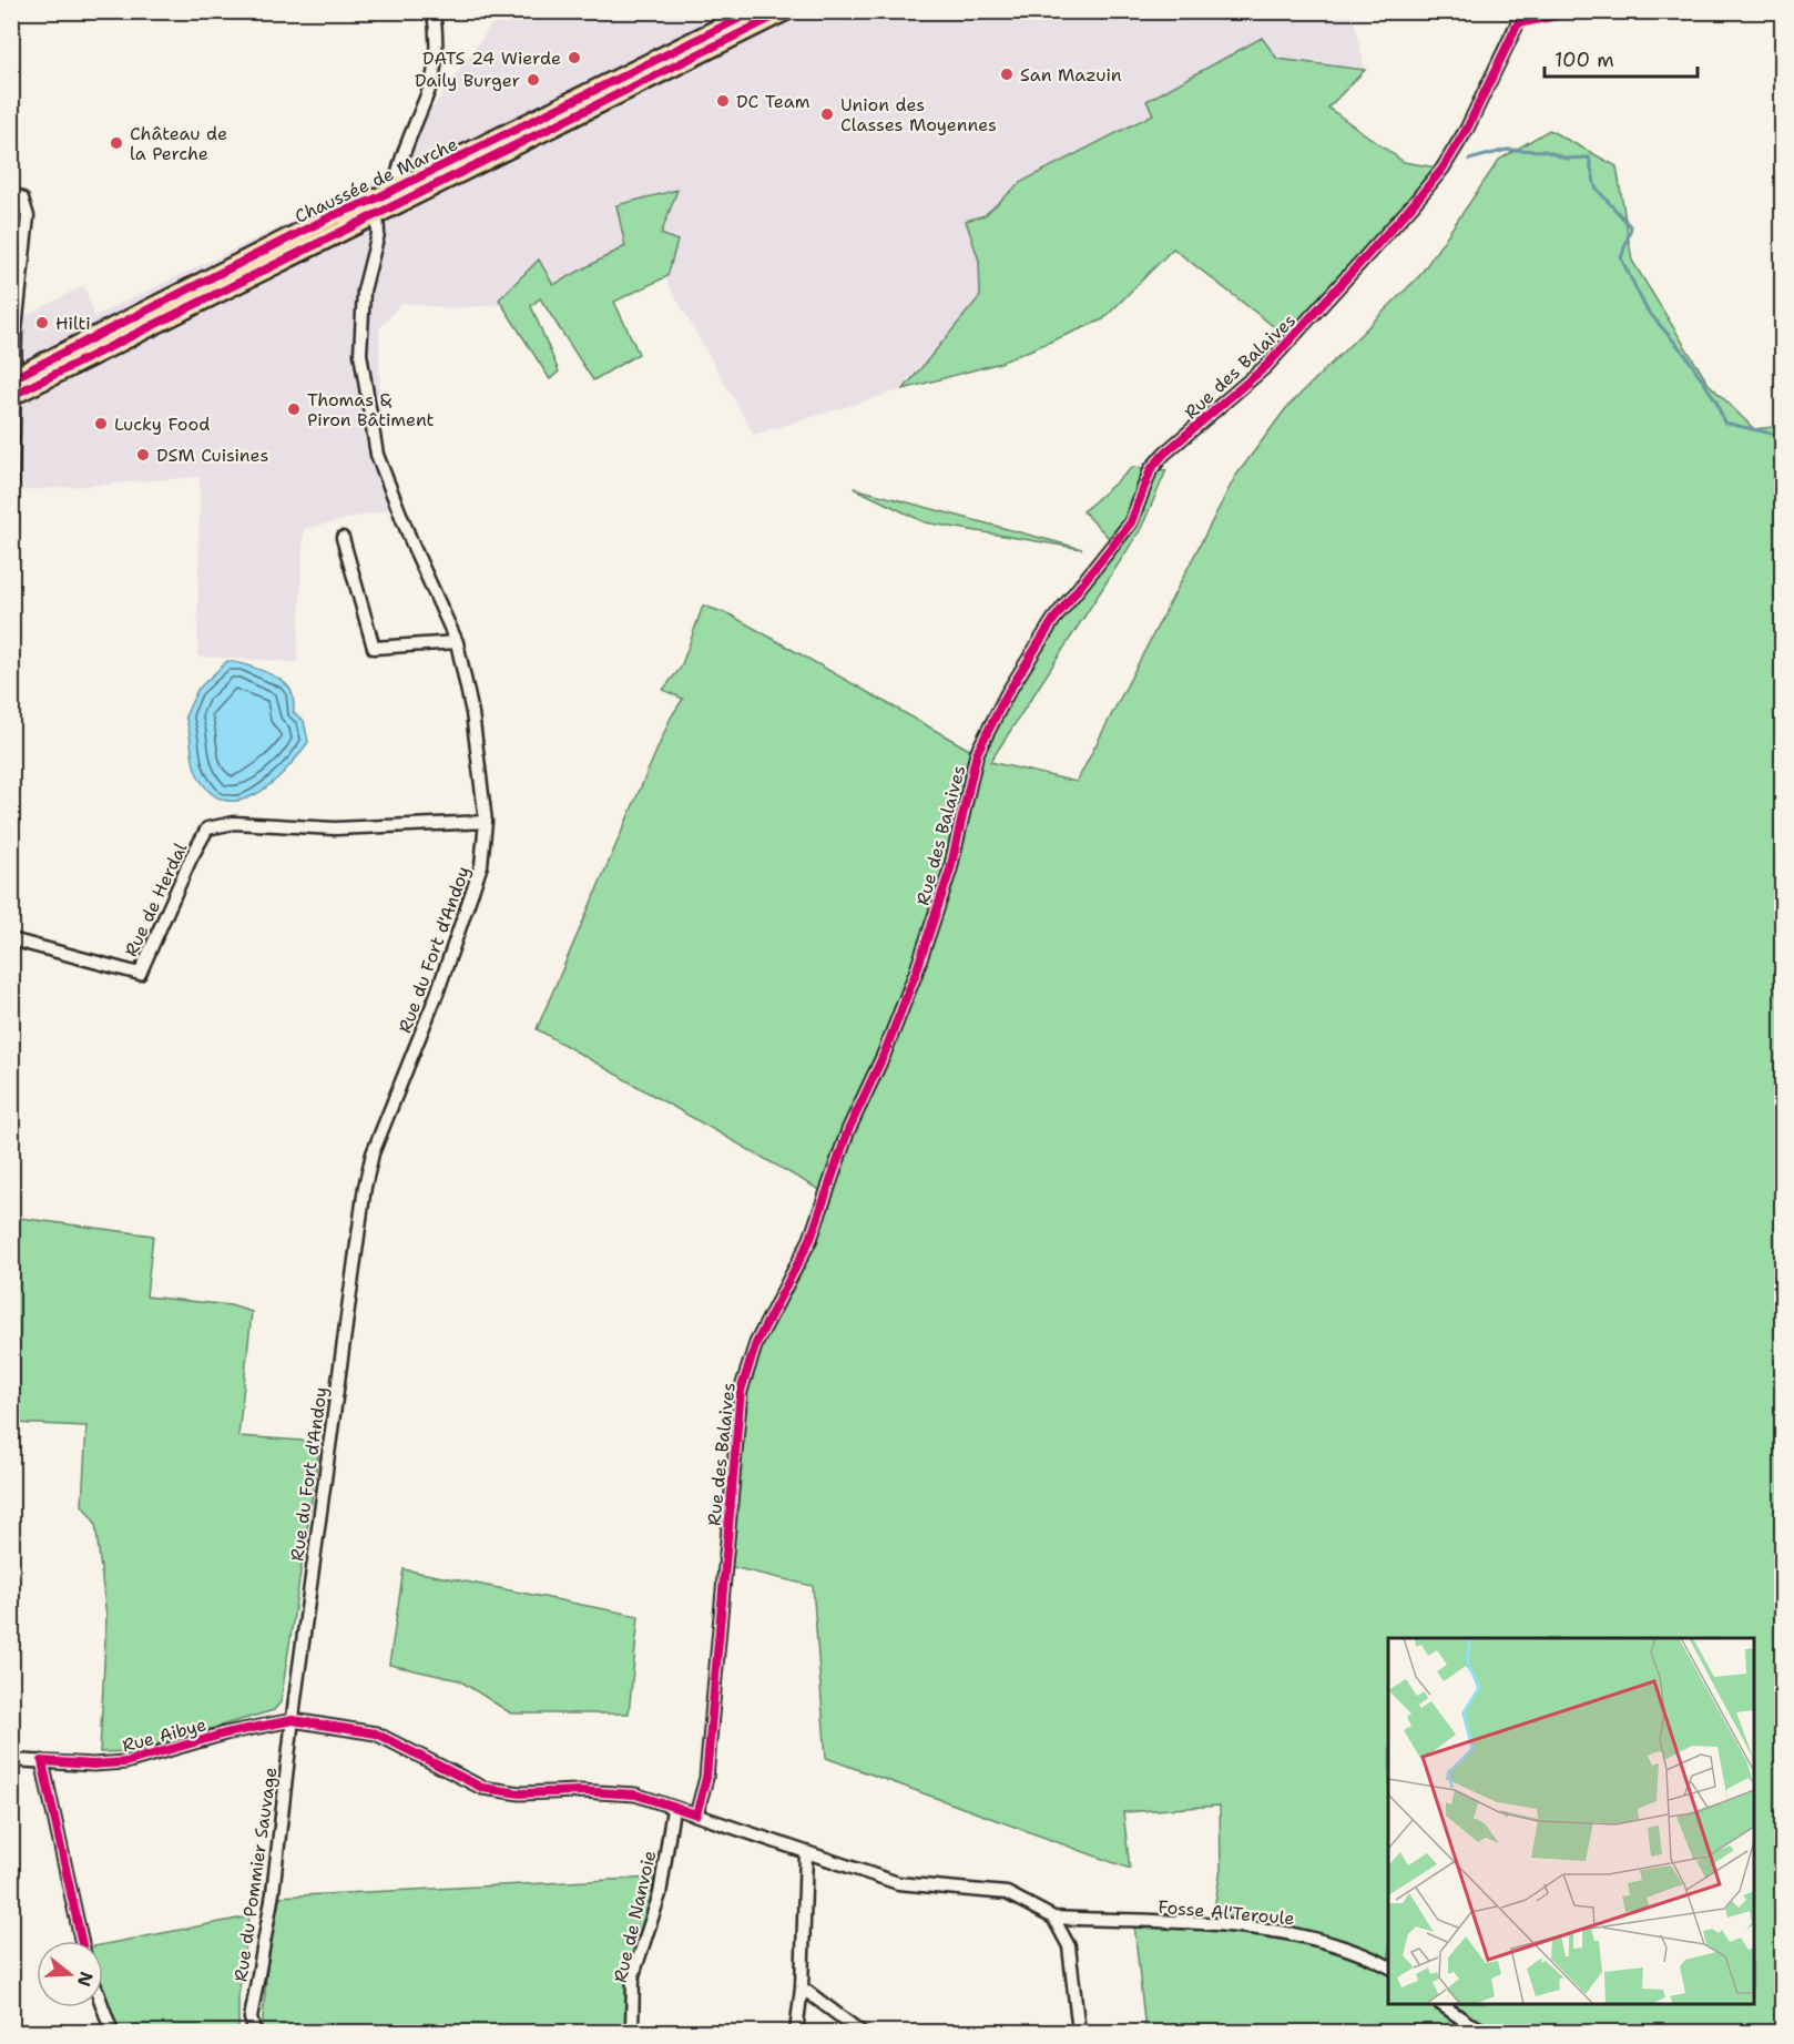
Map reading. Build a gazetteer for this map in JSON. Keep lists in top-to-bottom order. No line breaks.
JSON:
{"streets":{"main road":["Chaussée de Marche"],"street":["Rue des Balaives","Rue de Herdal","Rue du Fort d'Andoy","Rue Aibye","Rue du Pommier Sauvage","Fosse Al'Teroule","Rue de Nanvoie"]},"crossings":[["Chaussée de Marche","Rue du Fort d'Andoy"],["Rue de Herdal","Rue du Fort d'Andoy"],["Rue du Fort d'Andoy","Rue Aibye"],["Rue du Fort d'Andoy","Rue du Pommier Sauvage"],["Rue Aibye","Rue du Pommier Sauvage"]],"places":["DATS 24 Wierde","San Mazuin","Daily Burger","DC Team","Union des Classes Moyennes","Château de la Perche","Hilti","Thomas & Piron Bâtiment","Lucky Food","DSM Cuisines"],"scale_bar":"100 m","north":"right"}
